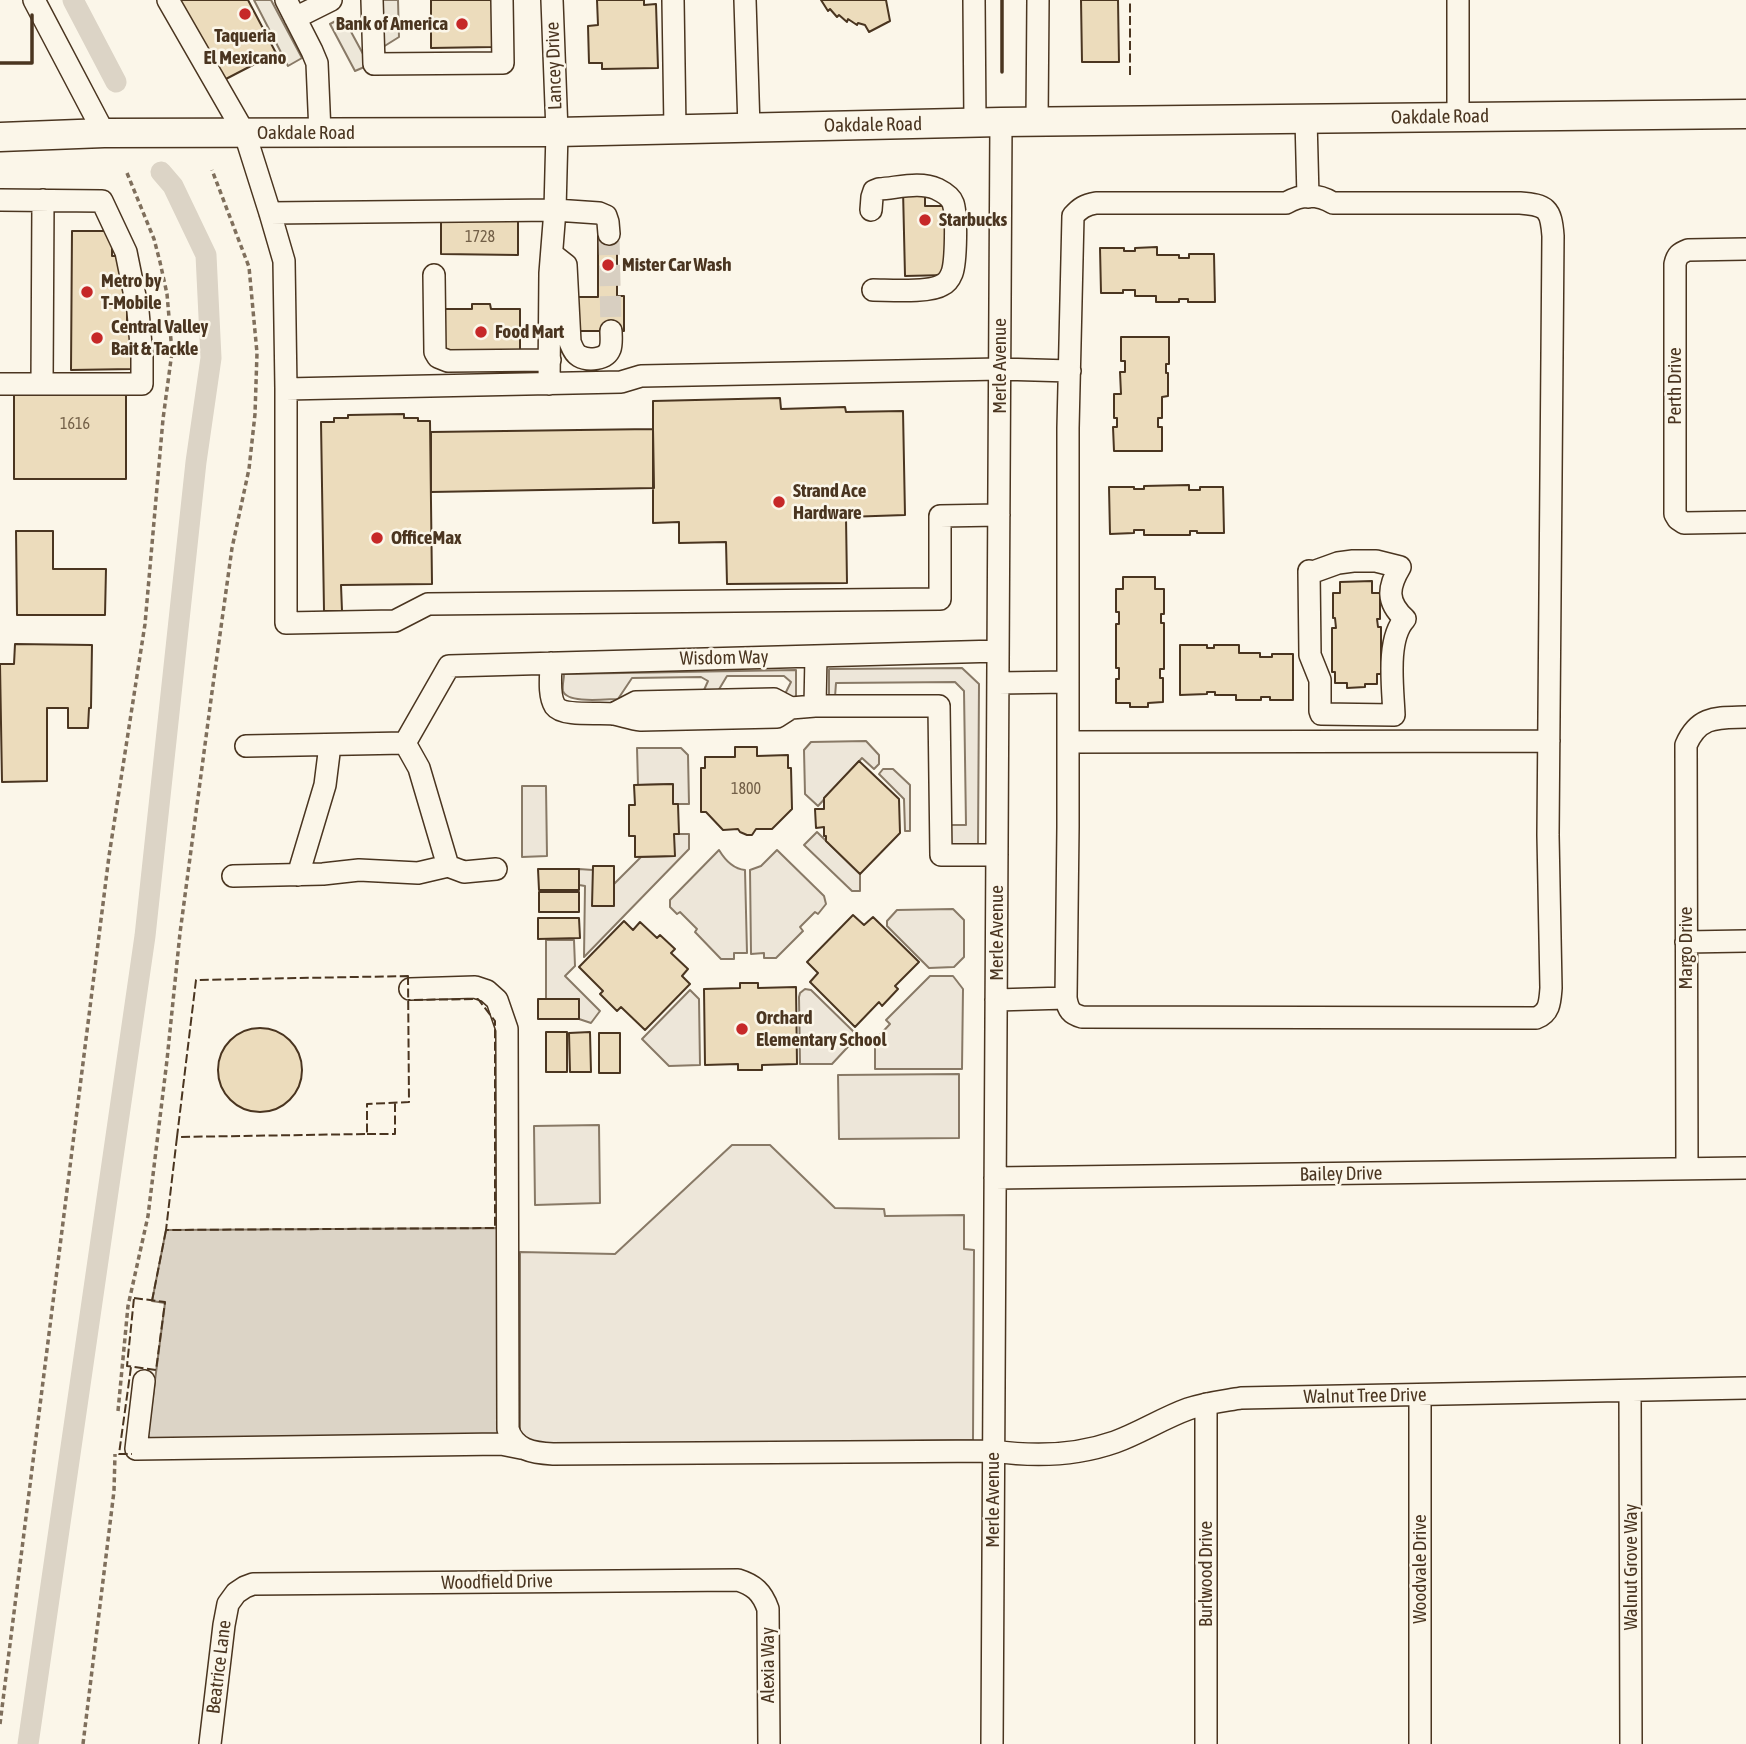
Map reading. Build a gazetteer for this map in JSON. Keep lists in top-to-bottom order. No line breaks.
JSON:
{"streets":{"main road":["Oakdale Road"],"street":["Lancey Drive","Merle Avenue","Perth Drive","Wisdom Way","Margo Drive","Bailey Drive","Walnut Tree Drive","Walnut Grove Way","Woodvale Drive","Burlwood Drive","Woodfield Drive","Alexia Way","Beatrice Lane"]},"crossings":[["Lancey Drive","Oakdale Road"],["Oakdale Road","Merle Avenue"],["Merle Avenue","Wisdom Way"],["Merle Avenue","Bailey Drive"],["Merle Avenue","Walnut Tree Drive"],["Margo Drive","Bailey Drive"],["Walnut Tree Drive","Walnut Grove Way"],["Walnut Tree Drive","Woodvale Drive"],["Walnut Tree Drive","Burlwood Drive"],["Woodfield Drive","Alexia Way"],["Woodfield Drive","Beatrice Lane"]],"places":["Taqueria El Mexicano","Bank of America","Starbucks","Mister Car Wash","Metro by T-Mobile","Food Mart","Central Valley Bait & Tackle","Strand Ace Hardware","OfficeMax","Orchard Elementary School"],"house_numbers":["1728","1616","1800"]}
